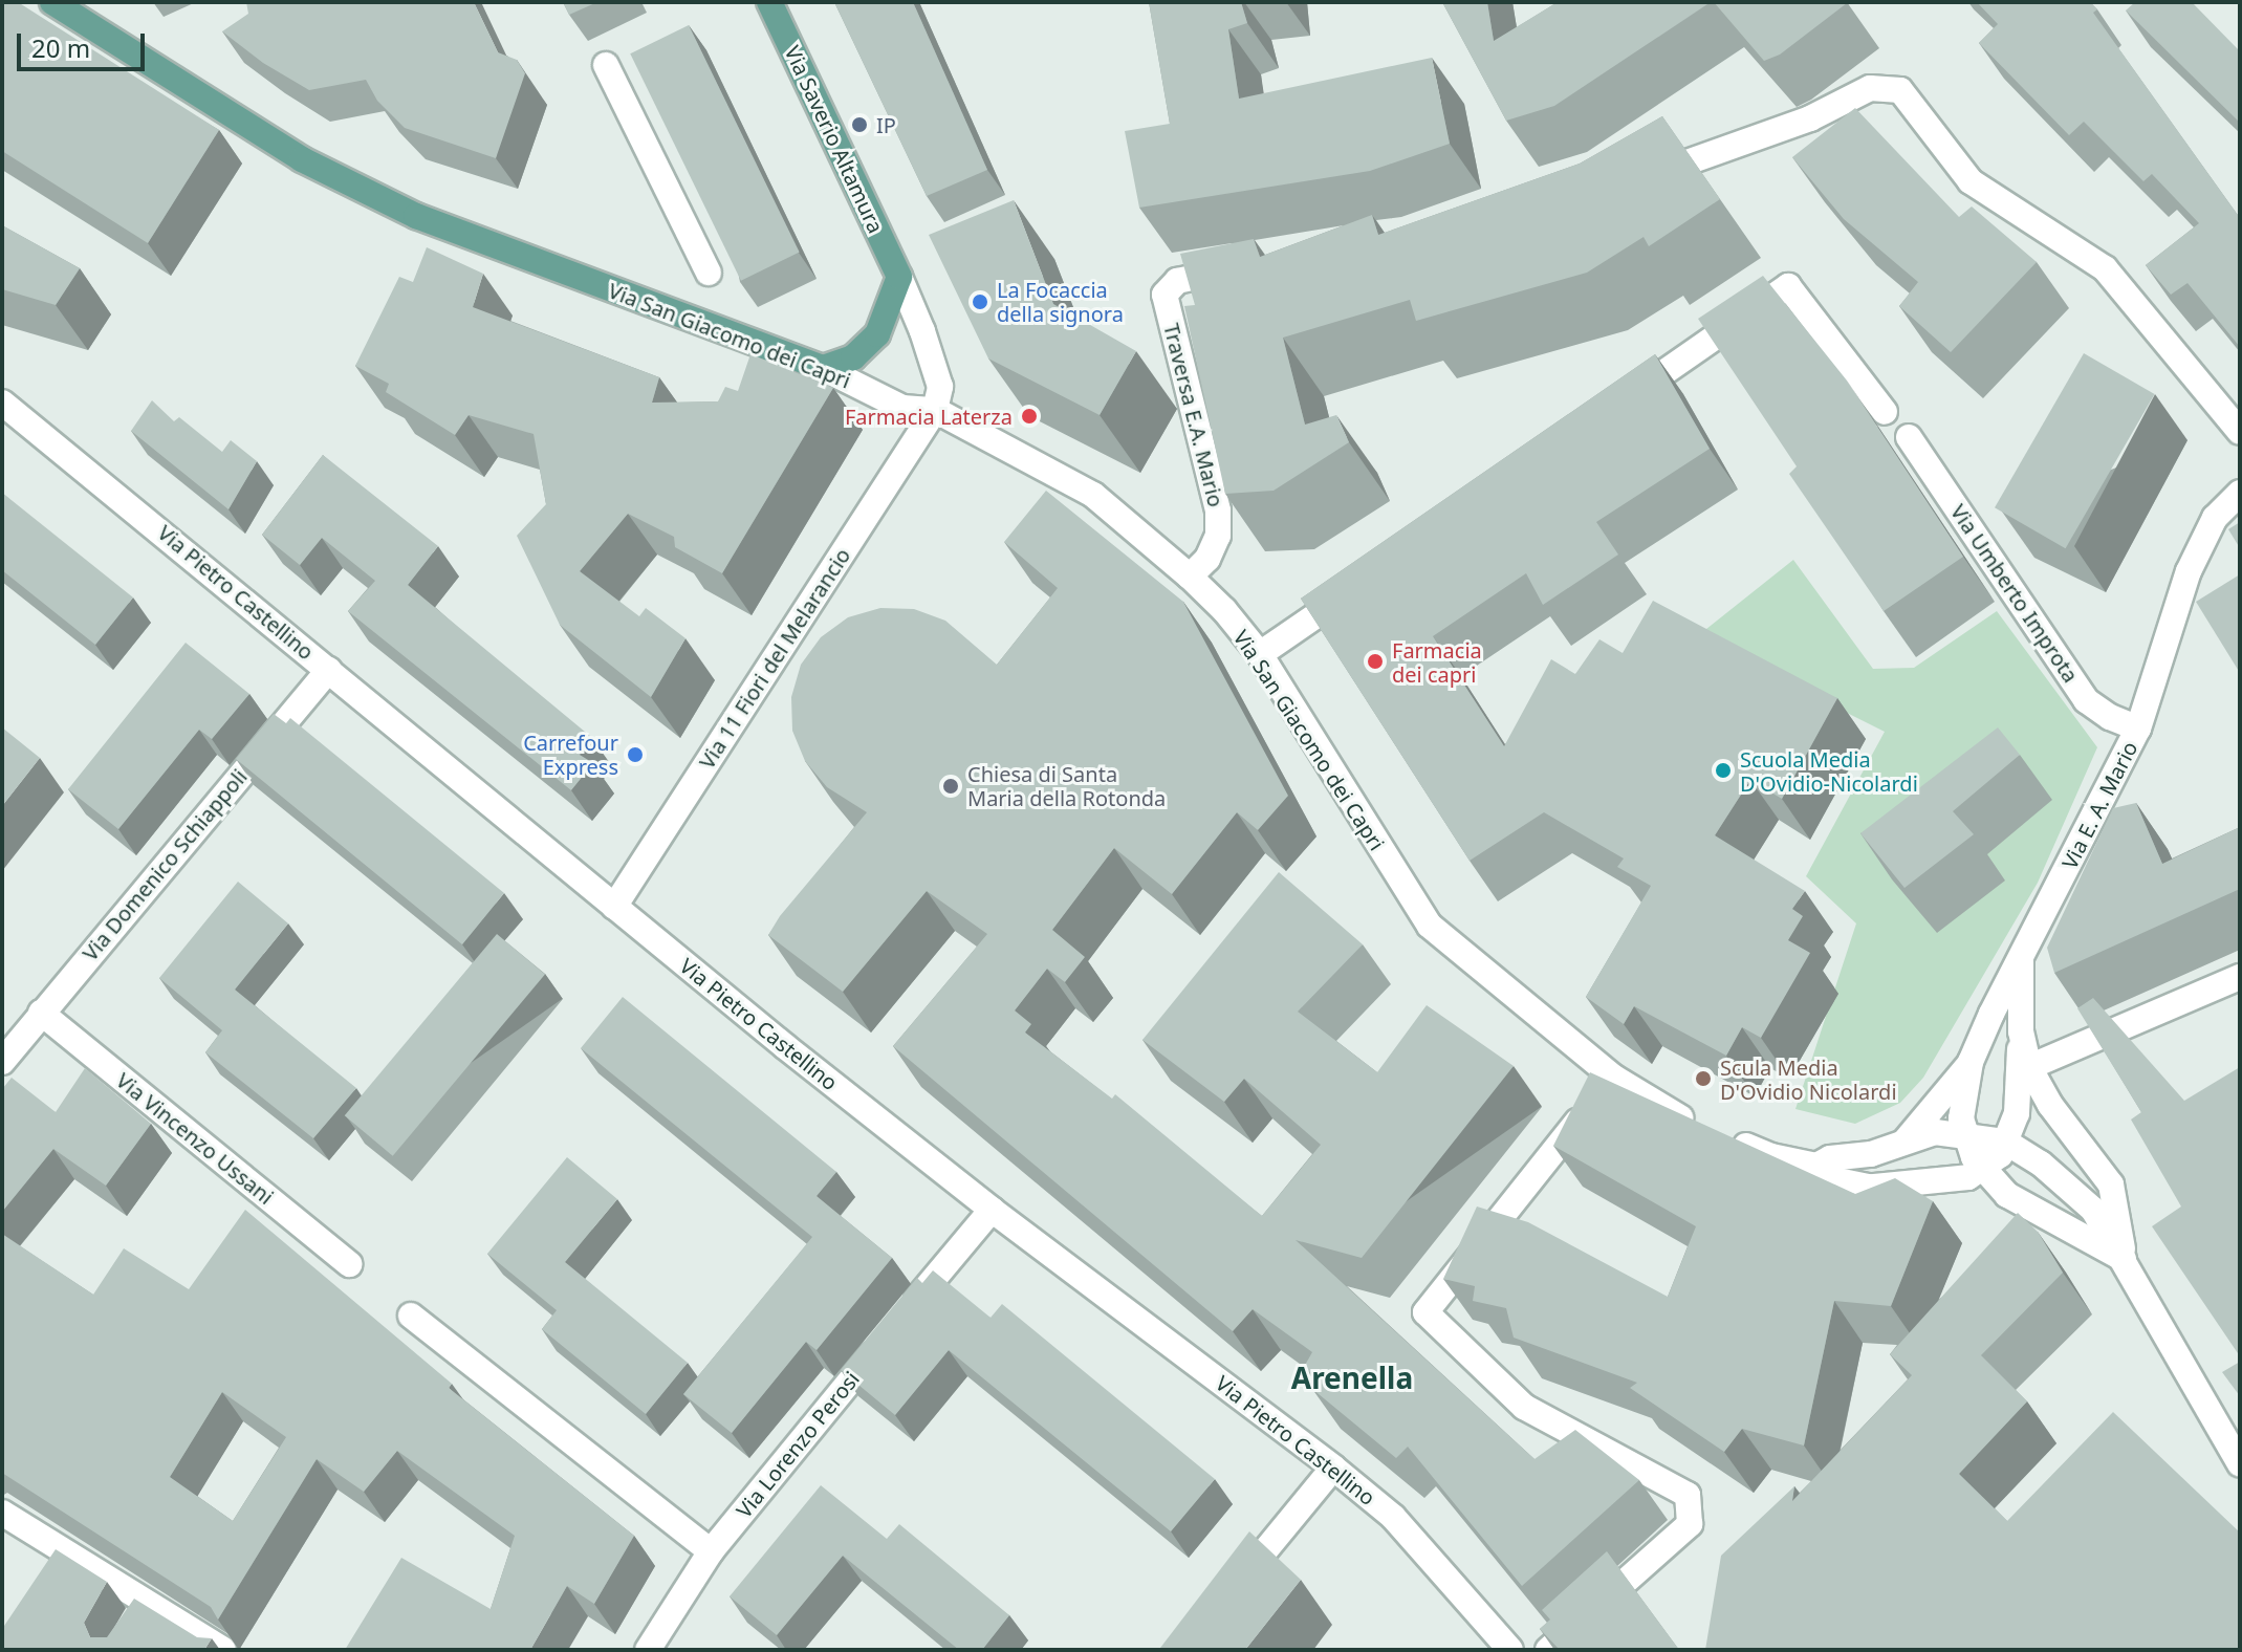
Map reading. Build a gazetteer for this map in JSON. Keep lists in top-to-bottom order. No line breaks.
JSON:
{"streets":{"main road":["Via Saverio Altamura","Via San Giacomo dei Capri"],"street":["Traversa E.A. Mario","Via Pietro Castellino","Via Umberto Improta","Via 11 Fiori del Melarancio","Via E. A. Mario","Via Domenico Schiappoli","Via Vincenzo Ussani","Via Lorenzo Perosi"]},"crossings":[["Via Saverio Altamura","Via San Giacomo dei Capri"],["Via Saverio Altamura","Via 11 Fiori del Melarancio"],["Via San Giacomo dei Capri","Traversa E.A. Mario"],["Via San Giacomo dei Capri","Via 11 Fiori del Melarancio"],["Via Pietro Castellino","Via 11 Fiori del Melarancio"],["Via Pietro Castellino","Via Domenico Schiappoli"],["Via Pietro Castellino","Via Lorenzo Perosi"],["Via Umberto Improta","Via E. A. Mario"],["Via Domenico Schiappoli","Via Vincenzo Ussani"]],"districts":["Arenella"],"places":["IP","La Focaccia della signora","Farmacia Laterza","Farmacia dei capri","Carrefour Express","Scuola Media D'Ovidio-Nicolardi","Chiesa di Santa Maria della Rotonda","Scula Media D'Ovidio Nicolardi"],"scale_bar":"20 m"}
